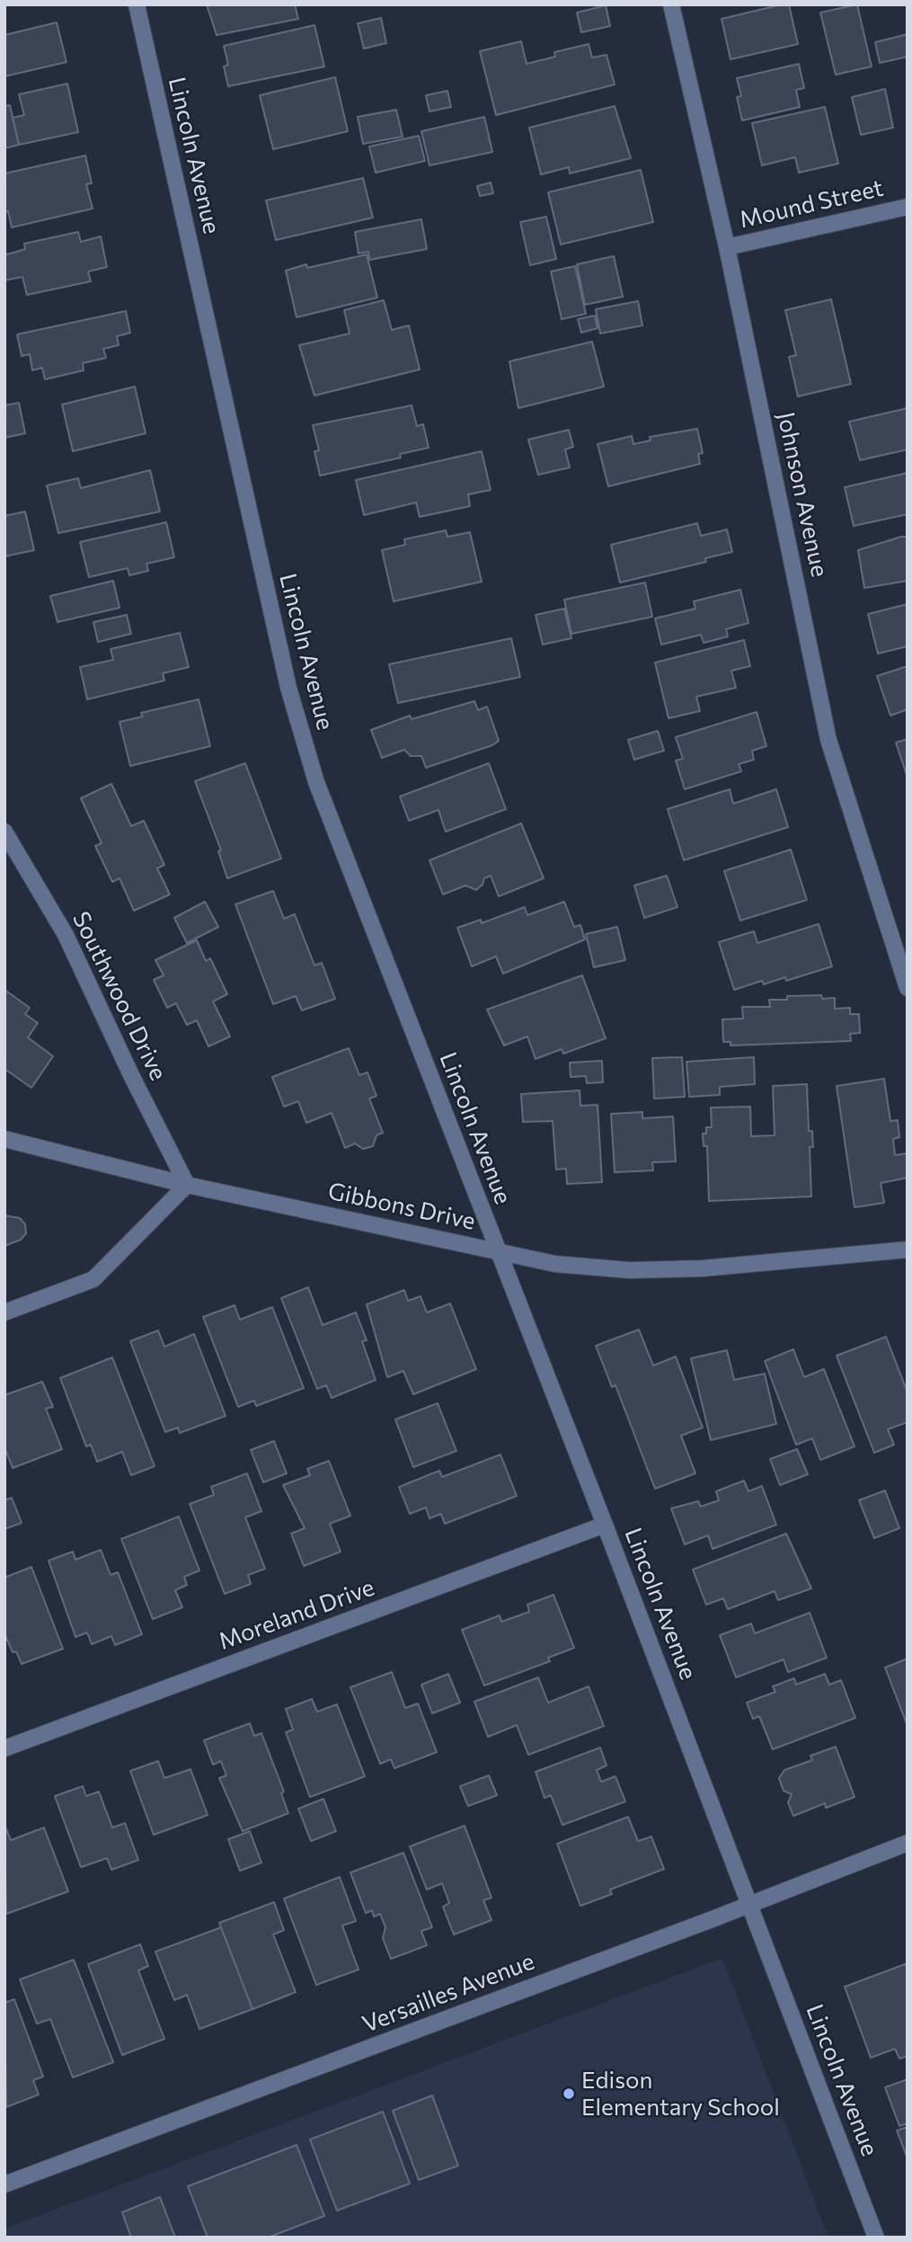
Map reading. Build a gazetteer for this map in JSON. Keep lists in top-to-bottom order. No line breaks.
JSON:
{"streets":{"street":["Lincoln Avenue","Mound Street","Johnson Avenue","Southwood Drive","Gibbons Drive","Moreland Drive","Versailles Avenue"]},"crossings":[["Lincoln Avenue","Gibbons Drive"],["Lincoln Avenue","Moreland Drive"],["Lincoln Avenue","Versailles Avenue"],["Mound Street","Johnson Avenue"],["Southwood Drive","Gibbons Drive"]],"places":["Edison Elementary School"]}
